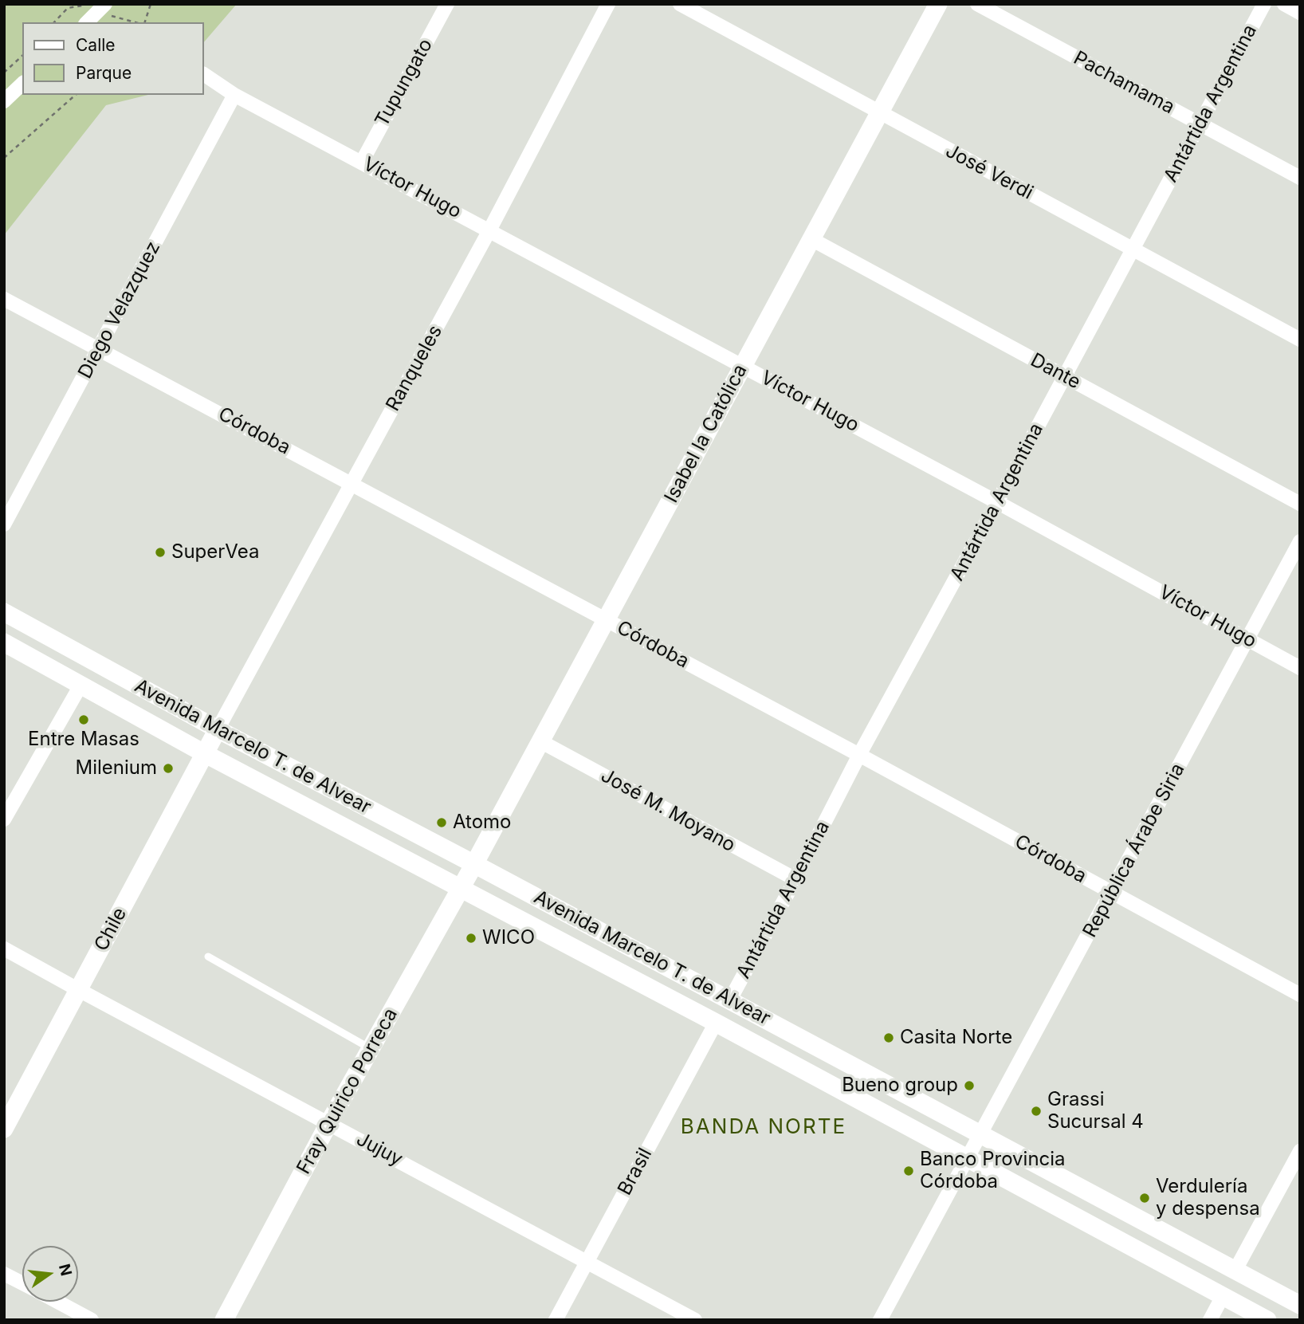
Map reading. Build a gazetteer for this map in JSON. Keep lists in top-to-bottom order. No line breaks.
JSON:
{"streets":{"main road":["Isabel la Católica","Avenida Marcelo T. de Alvear","Chile","Fray Quirico Porreca"],"street":["Tupungato","Pachamama","Antártida Argentina","José Verdi","Víctor Hugo","Diego Velazquez","Ranqueles","Dante","Córdoba","José M. Moyano","República Árabe Siria","Jujuy","Brasil"]},"crossings":[["Tupungato","Víctor Hugo"],["Pachamama","Antártida Argentina"],["Antártida Argentina","José Verdi"],["Antártida Argentina","Víctor Hugo"],["Antártida Argentina","Dante"],["Antártida Argentina","Córdoba"],["Antártida Argentina","Avenida Marcelo T. de Alvear"],["Antártida Argentina","José M. Moyano"],["José Verdi","Isabel la Católica"],["Víctor Hugo","Diego Velazquez"],["Víctor Hugo","Ranqueles"],["Víctor Hugo","Isabel la Católica"],["Víctor Hugo","República Árabe Siria"],["Diego Velazquez","Córdoba"],["Ranqueles","Córdoba"],["Ranqueles","Avenida Marcelo T. de Alvear"],["Ranqueles","Chile"],["Dante","Isabel la Católica"],["Córdoba","Isabel la Católica"],["Córdoba","República Árabe Siria"],["Isabel la Católica","Avenida Marcelo T. de Alvear"],["Isabel la Católica","José M. Moyano"],["Isabel la Católica","Fray Quirico Porreca"],["Avenida Marcelo T. de Alvear","República Árabe Siria"],["Avenida Marcelo T. de Alvear","Chile"],["Avenida Marcelo T. de Alvear","Fray Quirico Porreca"],["Avenida Marcelo T. de Alvear","Brasil"],["Chile","Jujuy"],["Fray Quirico Porreca","Jujuy"],["Jujuy","Brasil"]],"districts":["BANDA NORTE"],"places":["SuperVea","Entre Masas","Milenium","Atomo","WICO","Casita Norte","Bueno group","Grassi Sucursal 4","Banco Provincia Córdoba","Verdulería y despensa"],"legend":["Calle","Parque"],"north":"right"}
